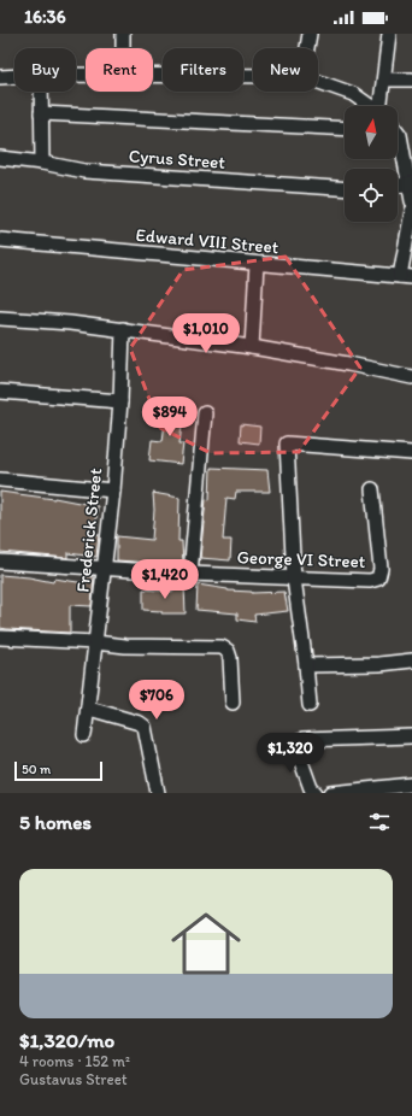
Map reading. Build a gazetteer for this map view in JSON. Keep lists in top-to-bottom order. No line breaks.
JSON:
{"streets":{"street":["Cyrus Street","Edward VIII Street","Frederick Street","George VI Street"]},"crossings":[["Frederick Street","George VI Street"]],"scale_bar":"50 m","north":"top","page":{"status":"16:36","chip":["Buy","Rent","Filters","New"],"price":["$1,010","$894","$1,420","$706","$1,320"],"scale":"50 m","heading":"5 homes","list":[{"name":"$1,320/mo","note":"4 rooms · 152 m² · Gustavus Street"}]}}
